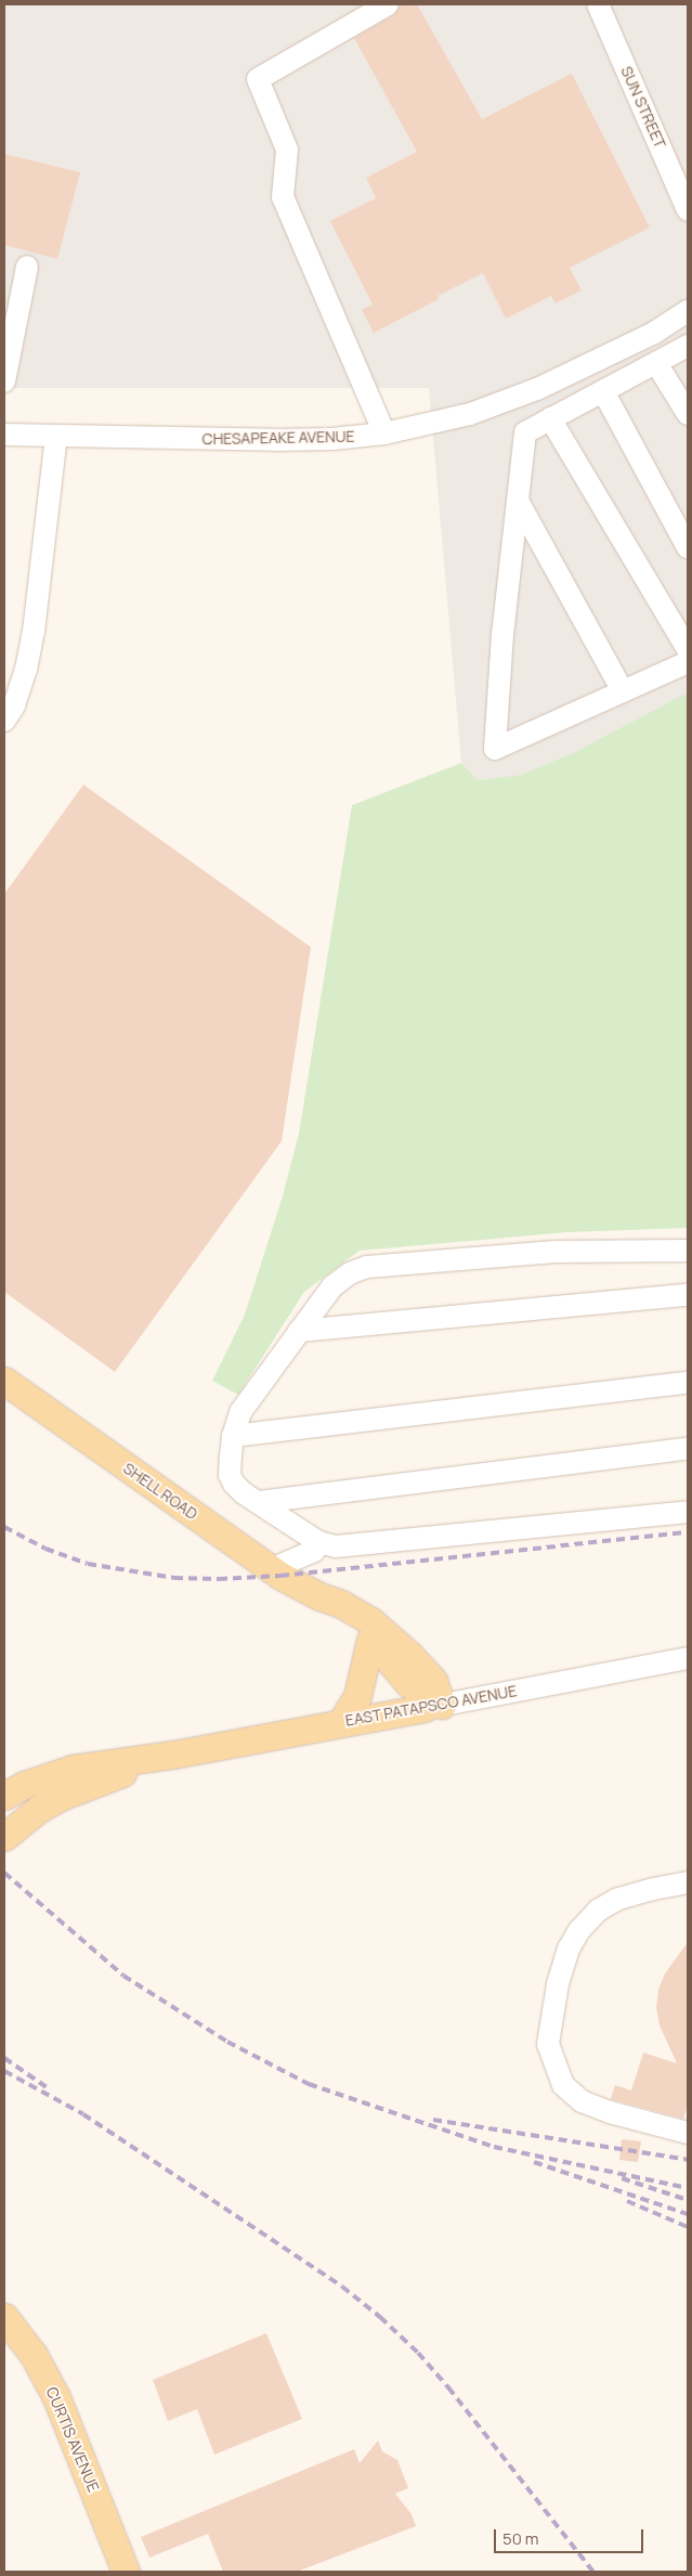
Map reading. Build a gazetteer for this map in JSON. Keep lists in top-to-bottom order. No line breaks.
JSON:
{"streets":{"main road":["SHELL ROAD","EAST PATAPSCO AVENUE","CURTIS AVENUE"],"street":["SUN STREET","CHESAPEAKE AVENUE"]},"crossings":[["SHELL ROAD","EAST PATAPSCO AVENUE"]],"scale_bar":"50 m"}
